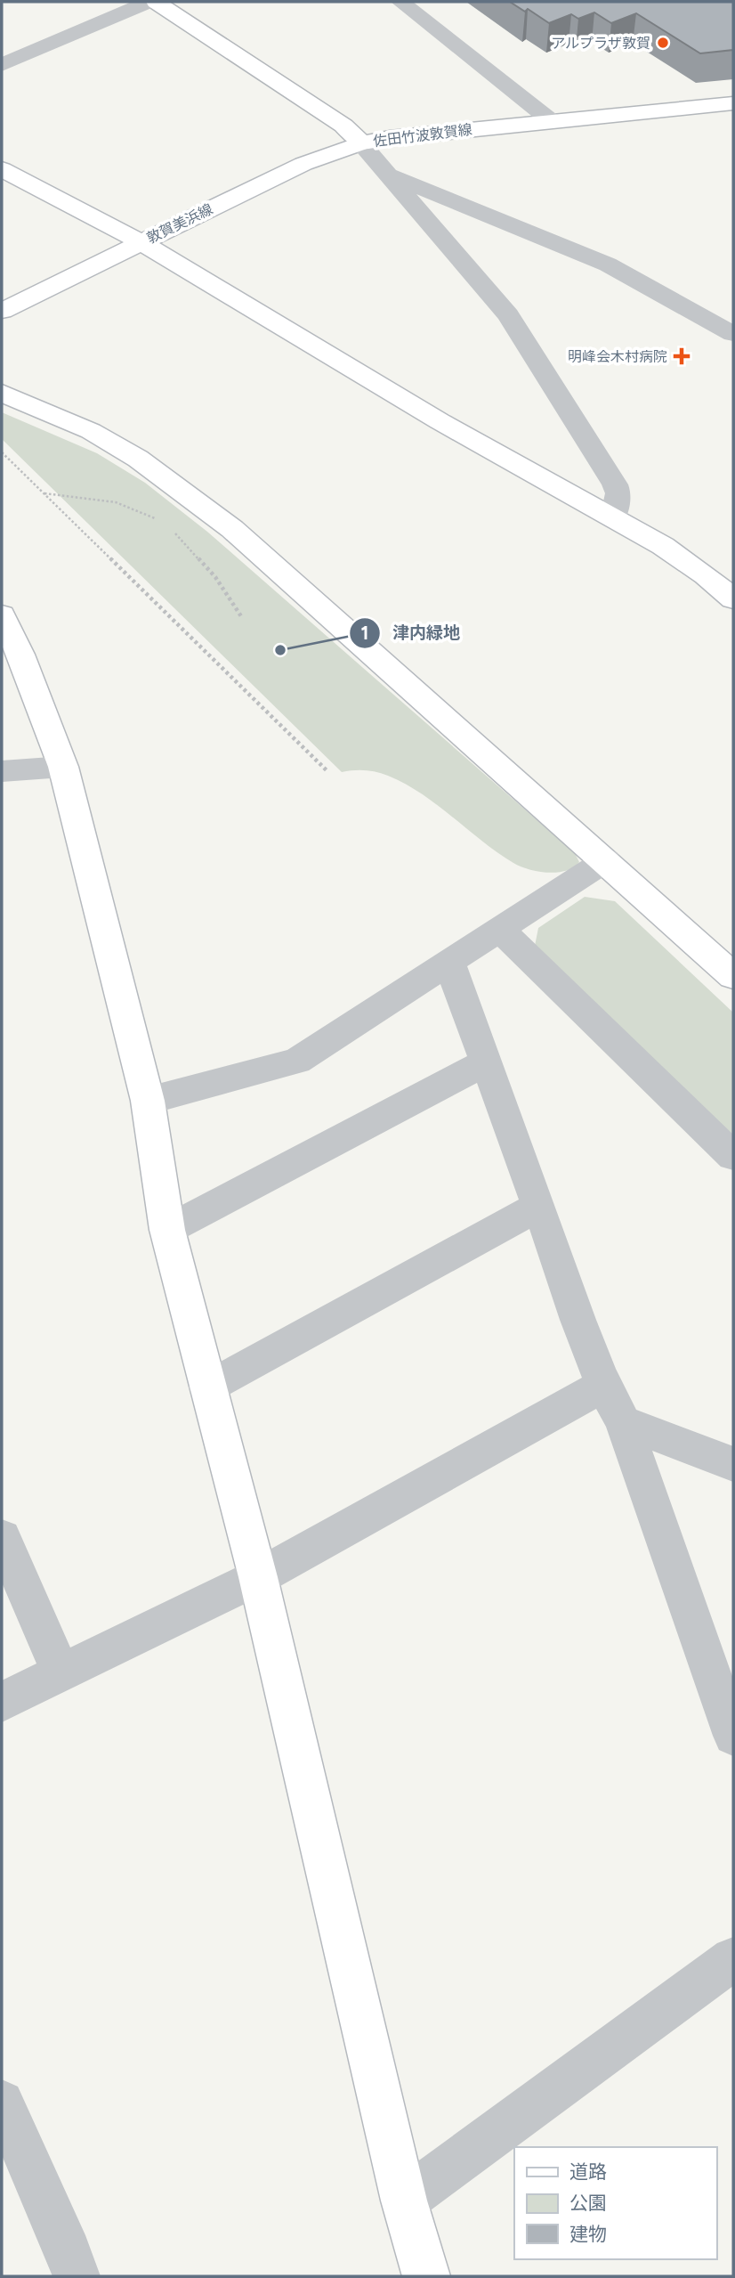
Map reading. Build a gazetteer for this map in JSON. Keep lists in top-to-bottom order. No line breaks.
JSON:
{"streets":{"street":["佐田竹波敦賀線","敦賀美浜線"]},"crossings":[["佐田竹波敦賀線","敦賀美浜線"]],"places":{"other":["アルプラザ敦賀","津内緑地"],"health":["明峰会木村病院"]},"legend":["道路","公園","建物"]}
